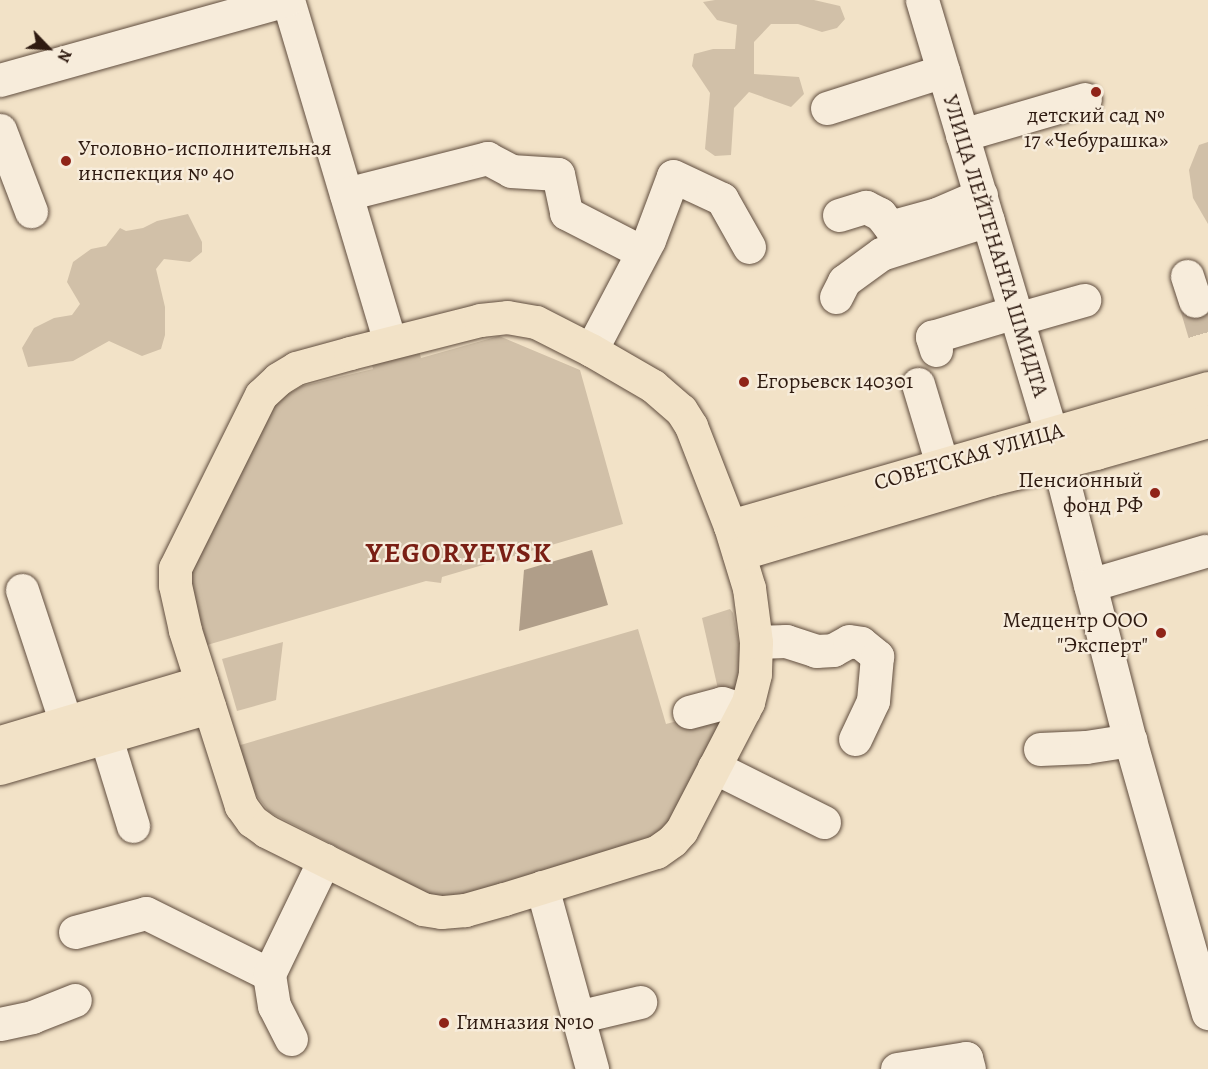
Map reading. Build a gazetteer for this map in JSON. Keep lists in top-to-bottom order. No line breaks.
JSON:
{"streets":{"main road":["СОВЕТСКАЯ УЛИЦА"],"street":["УЛИЦА ЛЕЙТЕНАНТА ШМИДТА"]},"crossings":[["УЛИЦА ЛЕЙТЕНАНТА ШМИДТА","СОВЕТСКАЯ УЛИЦА"]],"districts":["YEGORYEVSK"],"places":["детский сад № 17 «Чебурашка»","Уголовно-исполнительная инспекция № 40","Егорьевск 140301","Пенсионный фонд РФ","Медцентр ООО \"Эксперт\"","Гимназия №10"],"north":"bottom right"}
